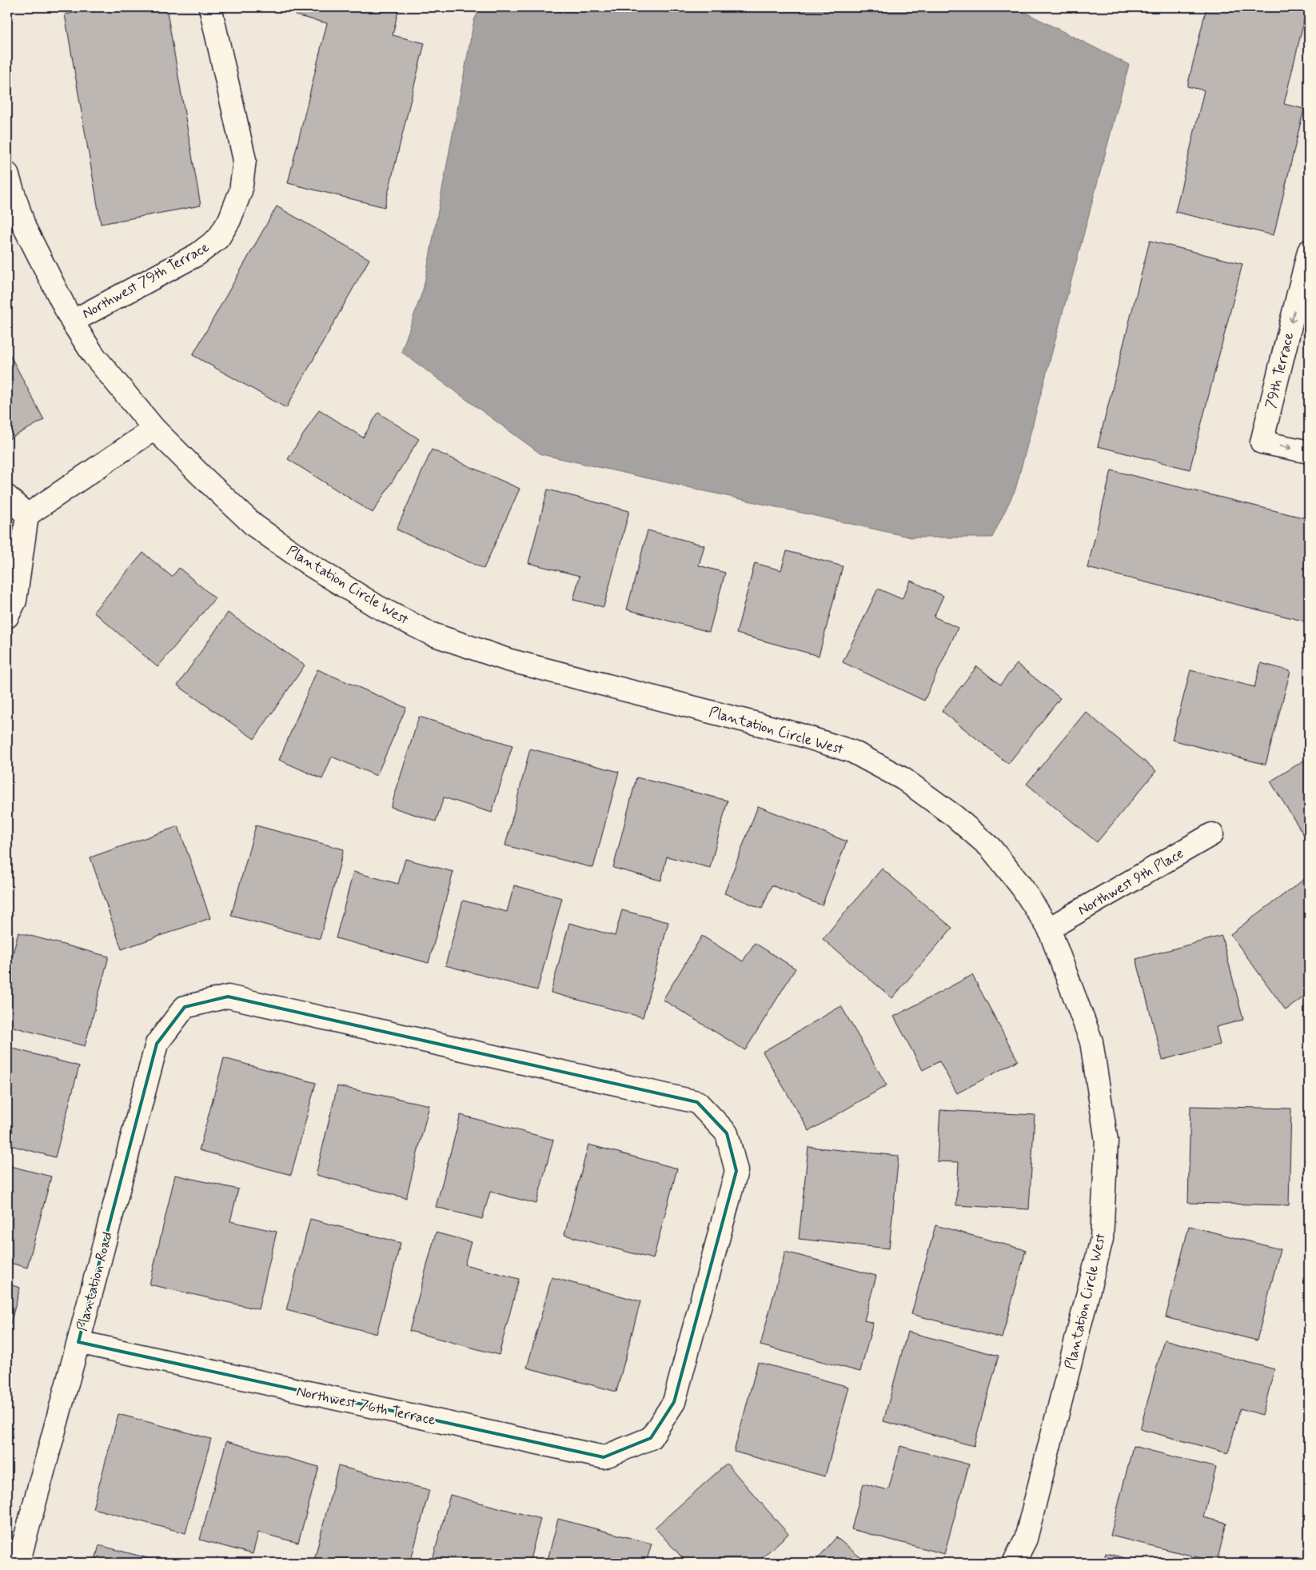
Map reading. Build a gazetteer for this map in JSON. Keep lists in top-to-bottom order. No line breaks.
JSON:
{"streets":{"street":["Northwest 79th Terrace","79th Terrace","Plantation Circle West","Northwest 9th Place","Plantation Road","Northwest 76th Terrace"]},"crossings":[["Northwest 79th Terrace","Plantation Circle West"],["Plantation Circle West","Northwest 9th Place"],["Plantation Road","Northwest 76th Terrace"]],"one_way":["79th Terrace"]}
